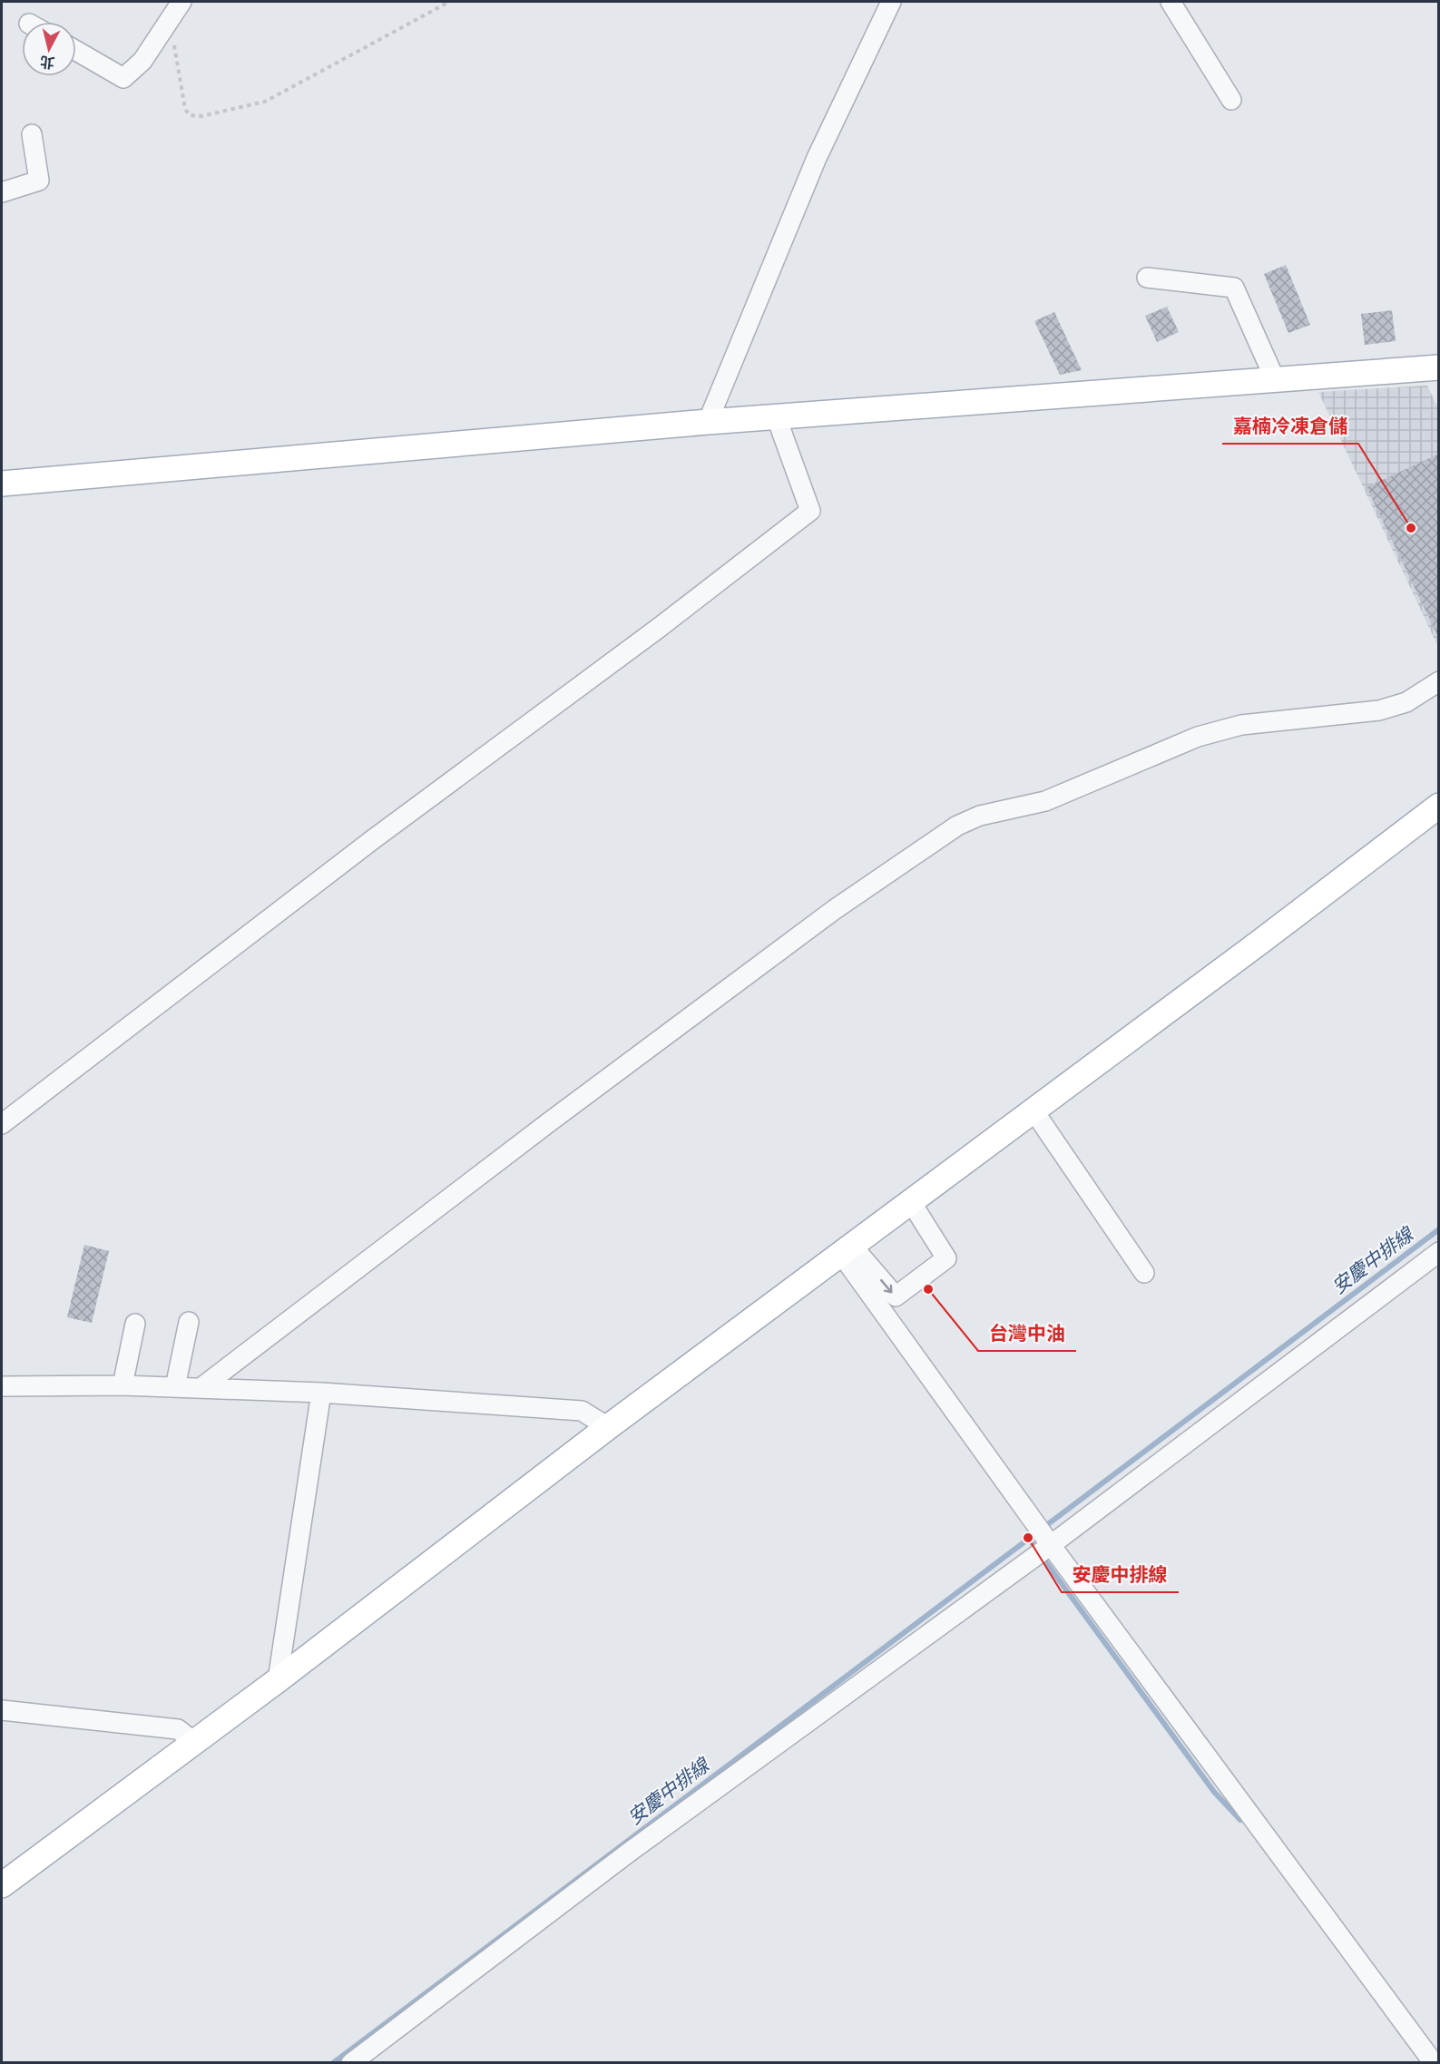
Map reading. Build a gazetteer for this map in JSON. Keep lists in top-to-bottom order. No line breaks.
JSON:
{"water":["安慶中排線"],"places":["嘉楠冷凍倉儲","台灣中油","安慶中排線"],"north":"bottom"}
